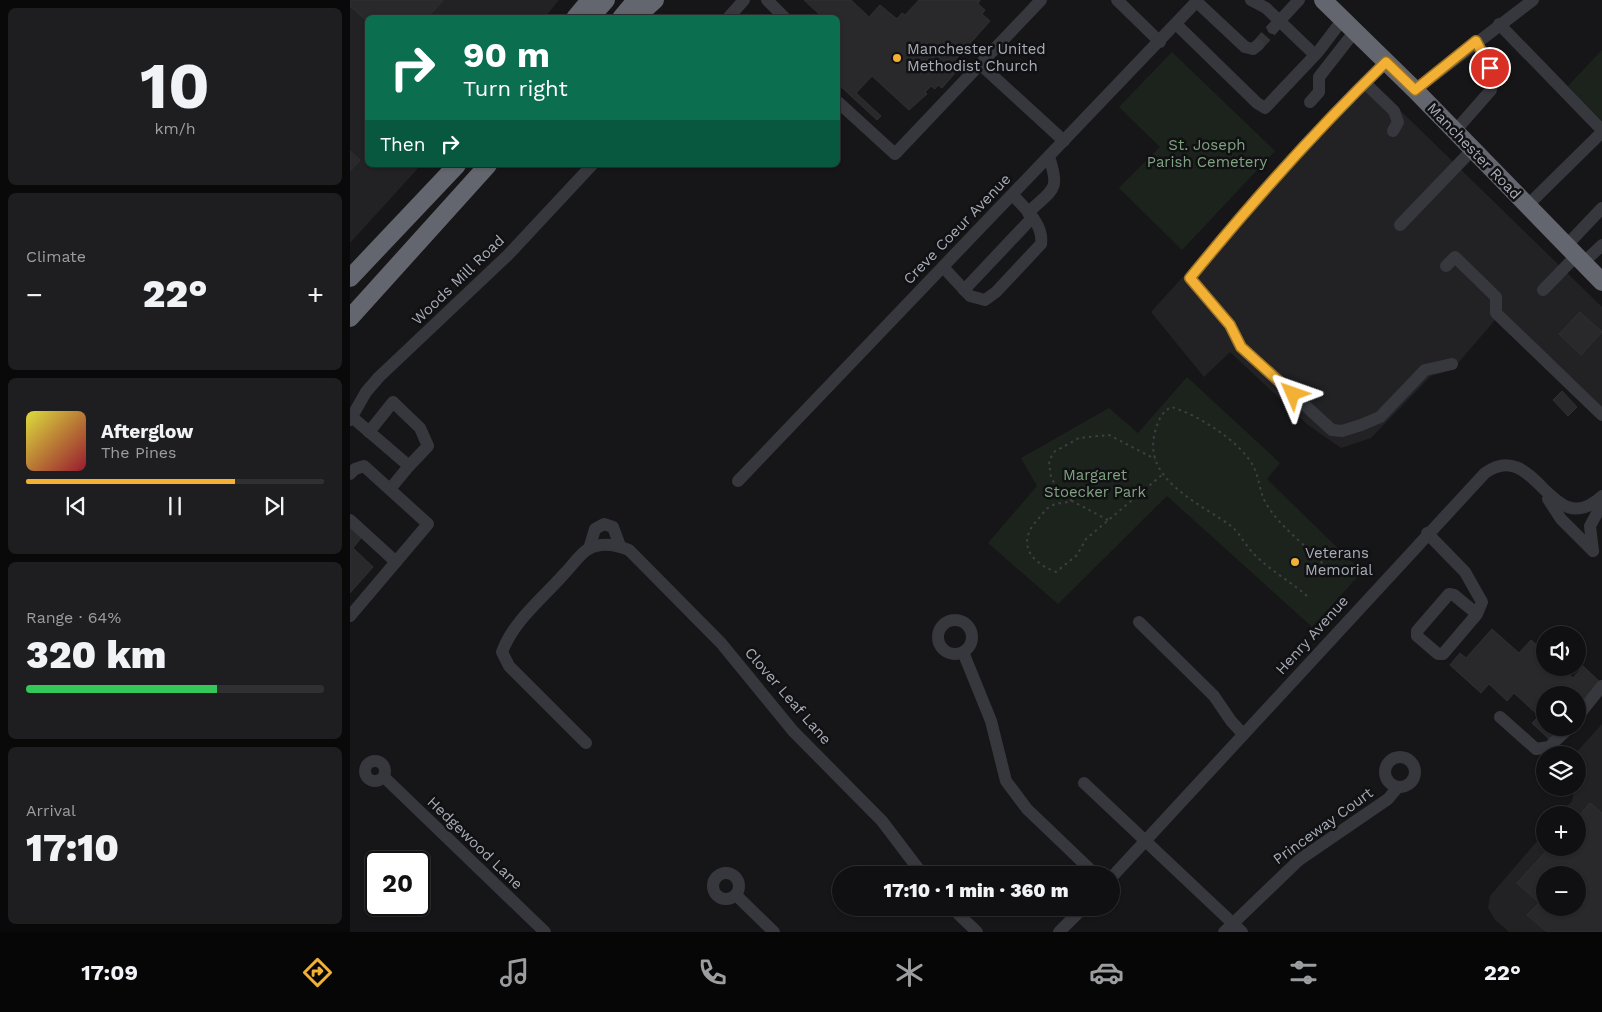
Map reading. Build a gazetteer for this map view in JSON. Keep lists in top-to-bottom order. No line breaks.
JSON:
{"streets":{"highway":["Manchester Road"],"street":["Creve Coeur Avenue","Woods Mill Road","Henry Avenue","Clover Leaf Lane","Princeway Court","Hedgewood Lane"]},"parks":["St. Joseph Parish Cemetery","Margaret Stoecker Park"],"places":["Manchester United Methodist Church","Veterans Memorial"],"page":{"tile":[["10","km/h"],"Climate",["Range · 64%","320 km"],["Arrival","17:10"]],"turn":["90 m","Turn right"],"then":"Then","heat":["−","22°","+"],"song":["Afterglow","The Pines"],"map_buttons":["+","−"],"limit":"20","trip":"17:10 · 1 min · 360 m","tabs":["17:09","22°"]}}
